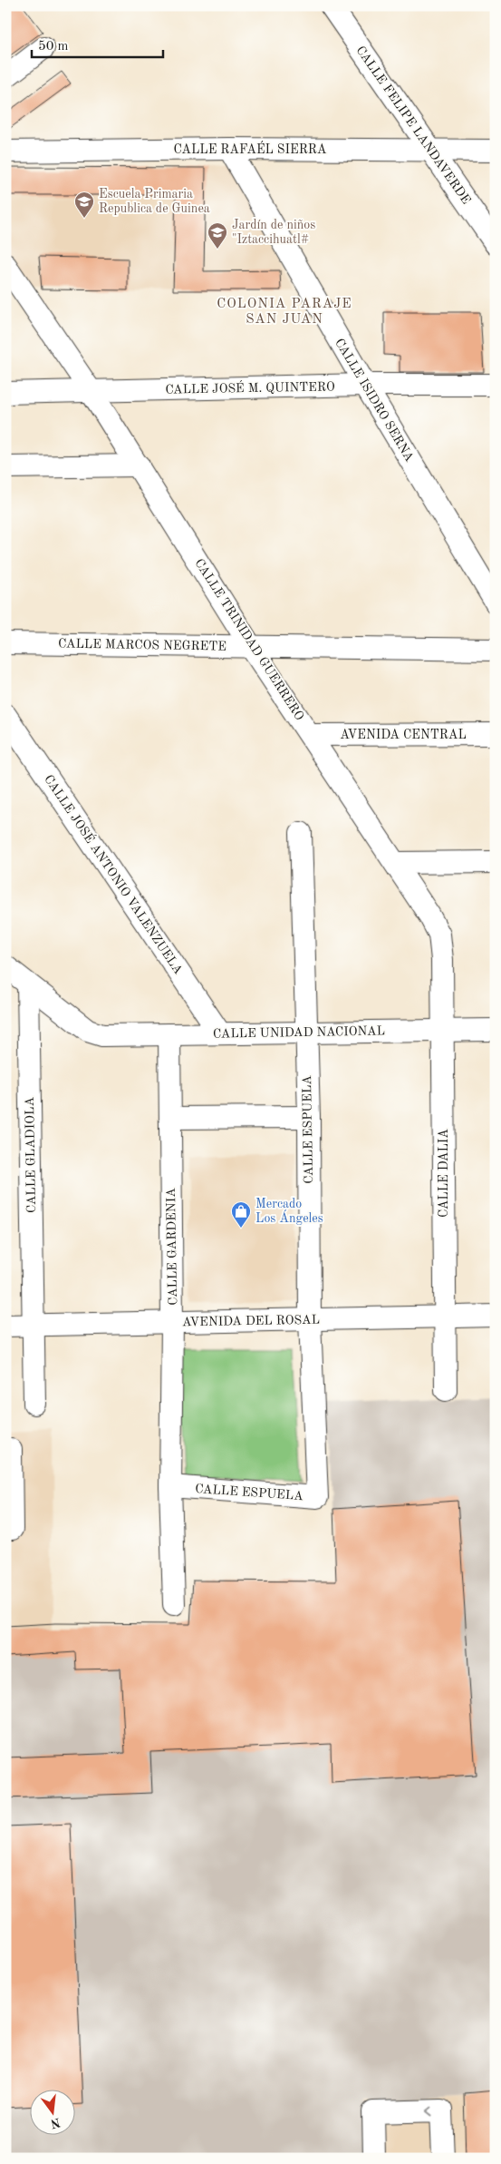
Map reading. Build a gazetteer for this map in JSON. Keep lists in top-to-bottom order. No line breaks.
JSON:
{"streets":{"street":["CALLE FELIPE LANDAVERDE","CALLE RAFAÉL SIERRA","CALLE JOSÉ M. QUINTERO","CALLE ISIDRO SERNA","CALLE TRINIDAD GUERRERO","CALLE MARCOS NEGRETE","AVENIDA CENTRAL","CALLE JOSÉ ANTONIO VALENZUELA","CALLE UNIDAD NACIONAL","CALLE ESPUELA","CALLE GLADIOLA","CALLE DALIA","CALLE GARDENIA","AVENIDA DEL ROSAL"]},"crossings":[["CALLE FELIPE LANDAVERDE","CALLE RAFAÉL SIERRA"],["CALLE RAFAÉL SIERRA","CALLE ISIDRO SERNA"],["CALLE JOSÉ M. QUINTERO","CALLE ISIDRO SERNA"],["CALLE JOSÉ M. QUINTERO","CALLE TRINIDAD GUERRERO"],["CALLE TRINIDAD GUERRERO","CALLE MARCOS NEGRETE"],["CALLE TRINIDAD GUERRERO","AVENIDA CENTRAL"],["CALLE TRINIDAD GUERRERO","CALLE UNIDAD NACIONAL"],["CALLE TRINIDAD GUERRERO","CALLE DALIA"],["CALLE JOSÉ ANTONIO VALENZUELA","CALLE UNIDAD NACIONAL"],["CALLE UNIDAD NACIONAL","CALLE ESPUELA"],["CALLE UNIDAD NACIONAL","CALLE GLADIOLA"],["CALLE UNIDAD NACIONAL","CALLE DALIA"],["CALLE UNIDAD NACIONAL","CALLE GARDENIA"],["CALLE ESPUELA","CALLE GARDENIA"],["CALLE ESPUELA","AVENIDA DEL ROSAL"],["CALLE GLADIOLA","AVENIDA DEL ROSAL"],["CALLE DALIA","AVENIDA DEL ROSAL"],["CALLE GARDENIA","AVENIDA DEL ROSAL"]],"districts":["COLONIA PARAJE SAN JUAN"],"places":{"school or university":["Escuela Primaria Republica de Guinea","Jardín de niños \"Iztaccihuatl#"],"shop":["Mercado Los Ángeles"]},"scale_bar":"50 m","north":"bottom"}
